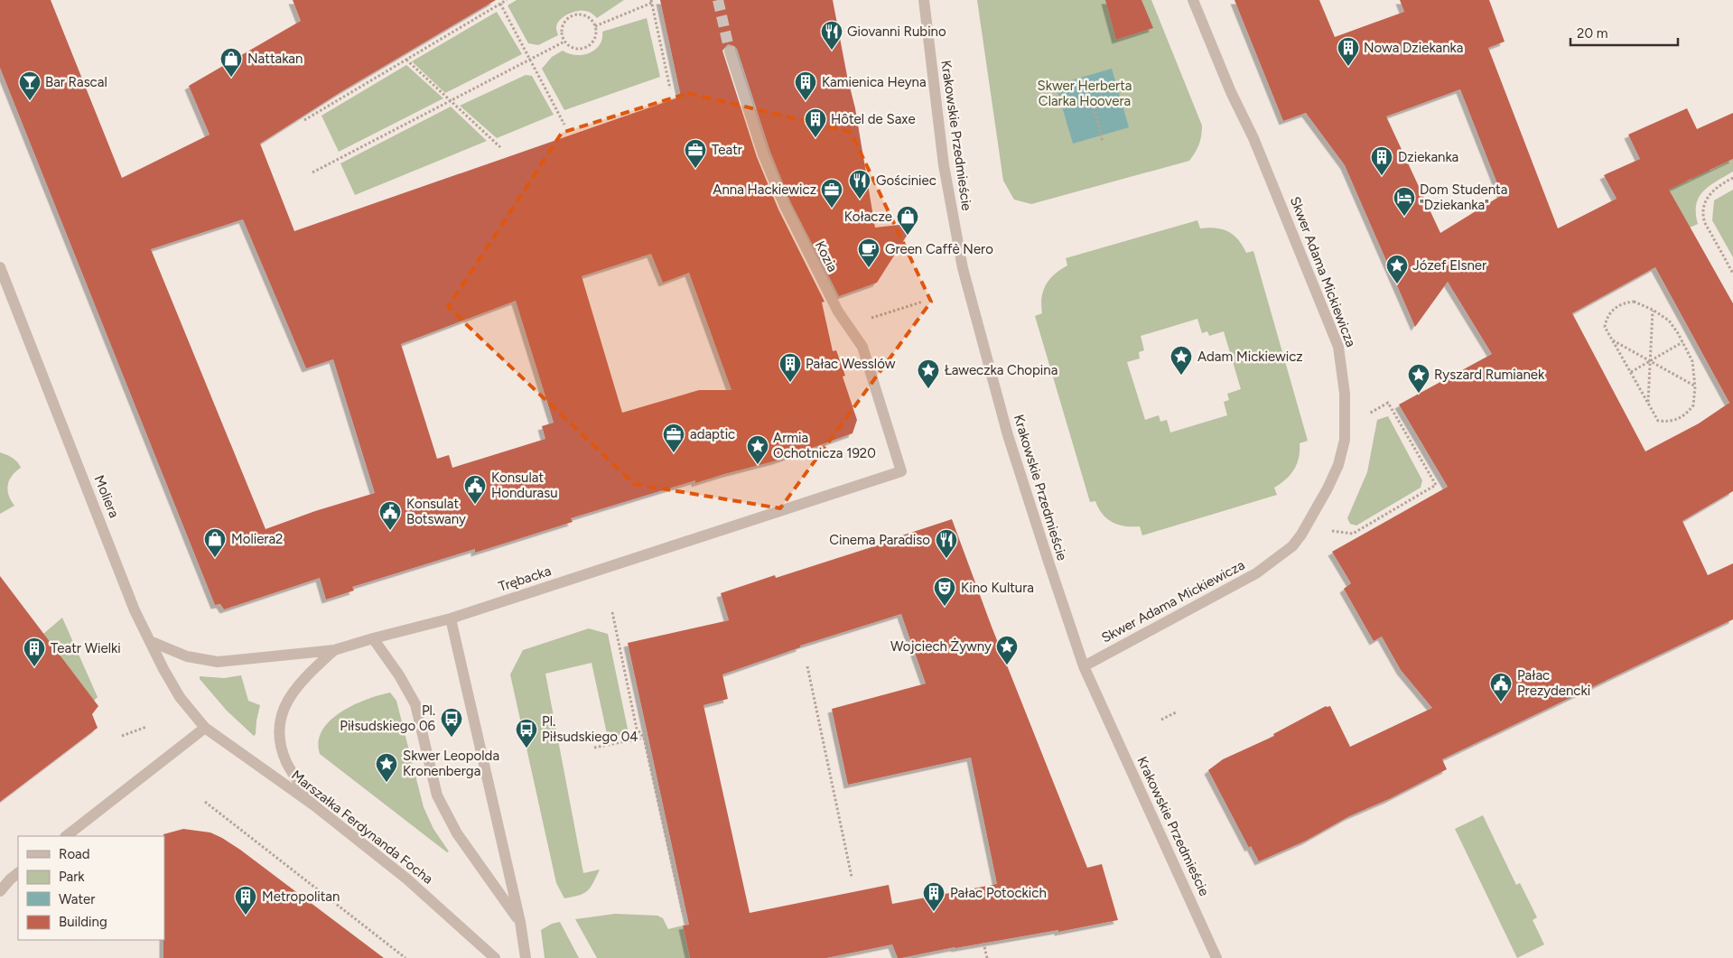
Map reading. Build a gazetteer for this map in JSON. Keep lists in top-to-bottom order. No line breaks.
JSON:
{"streets":{"street":["Krakowskie Przedmieście","Kozia","Skwer Adama Mickiewicza","Moliera","Trębacka","Marszałka Ferdynanda Focha"]},"crossings":[["Krakowskie Przedmieście","Skwer Adama Mickiewicza"],["Kozia","Trębacka"],["Moliera","Trębacka"],["Moliera","Marszałka Ferdynanda Focha"]],"parks":["Skwer Herberta Clarka Hoovera"],"places":{"restaurant":["Giovanni Rubino","Gościniec","Cinema Paradiso"],"building":["Nowa Dziekanka","Kamienica Heyna","Hôtel de Saxe","Dziekanka","Pałac Wesslów","Teatr Wielki","Pałac Potockich","Metropolitan"],"shop":["Nattakan","Kołacze","Moliera2"],"bar":["Bar Rascal"],"office":["Teatr","Anna Hackiewicz","adaptic"],"hotel":["Dom Studenta \"Dziekanka\""],"cafe":["Green Caffè Nero"],"place":["Józef Elsner","Adam Mickiewicz","Ławeczka Chopina","Ryszard Rumianek","Armia Ochotnicza 1920","Wojciech Żywny","Skwer Leopolda Kronenberga"],"public building":["Konsulat Hondurasu","Konsulat Botswany","Pałac Prezydencki"],"theatre":["Kino Kultura"],"bus stop":["Pl. Piłsudskiego 06","Pl. Piłsudskiego 04"]},"legend":["Road","Park","Water","Building"],"scale_bar":"20 m"}
